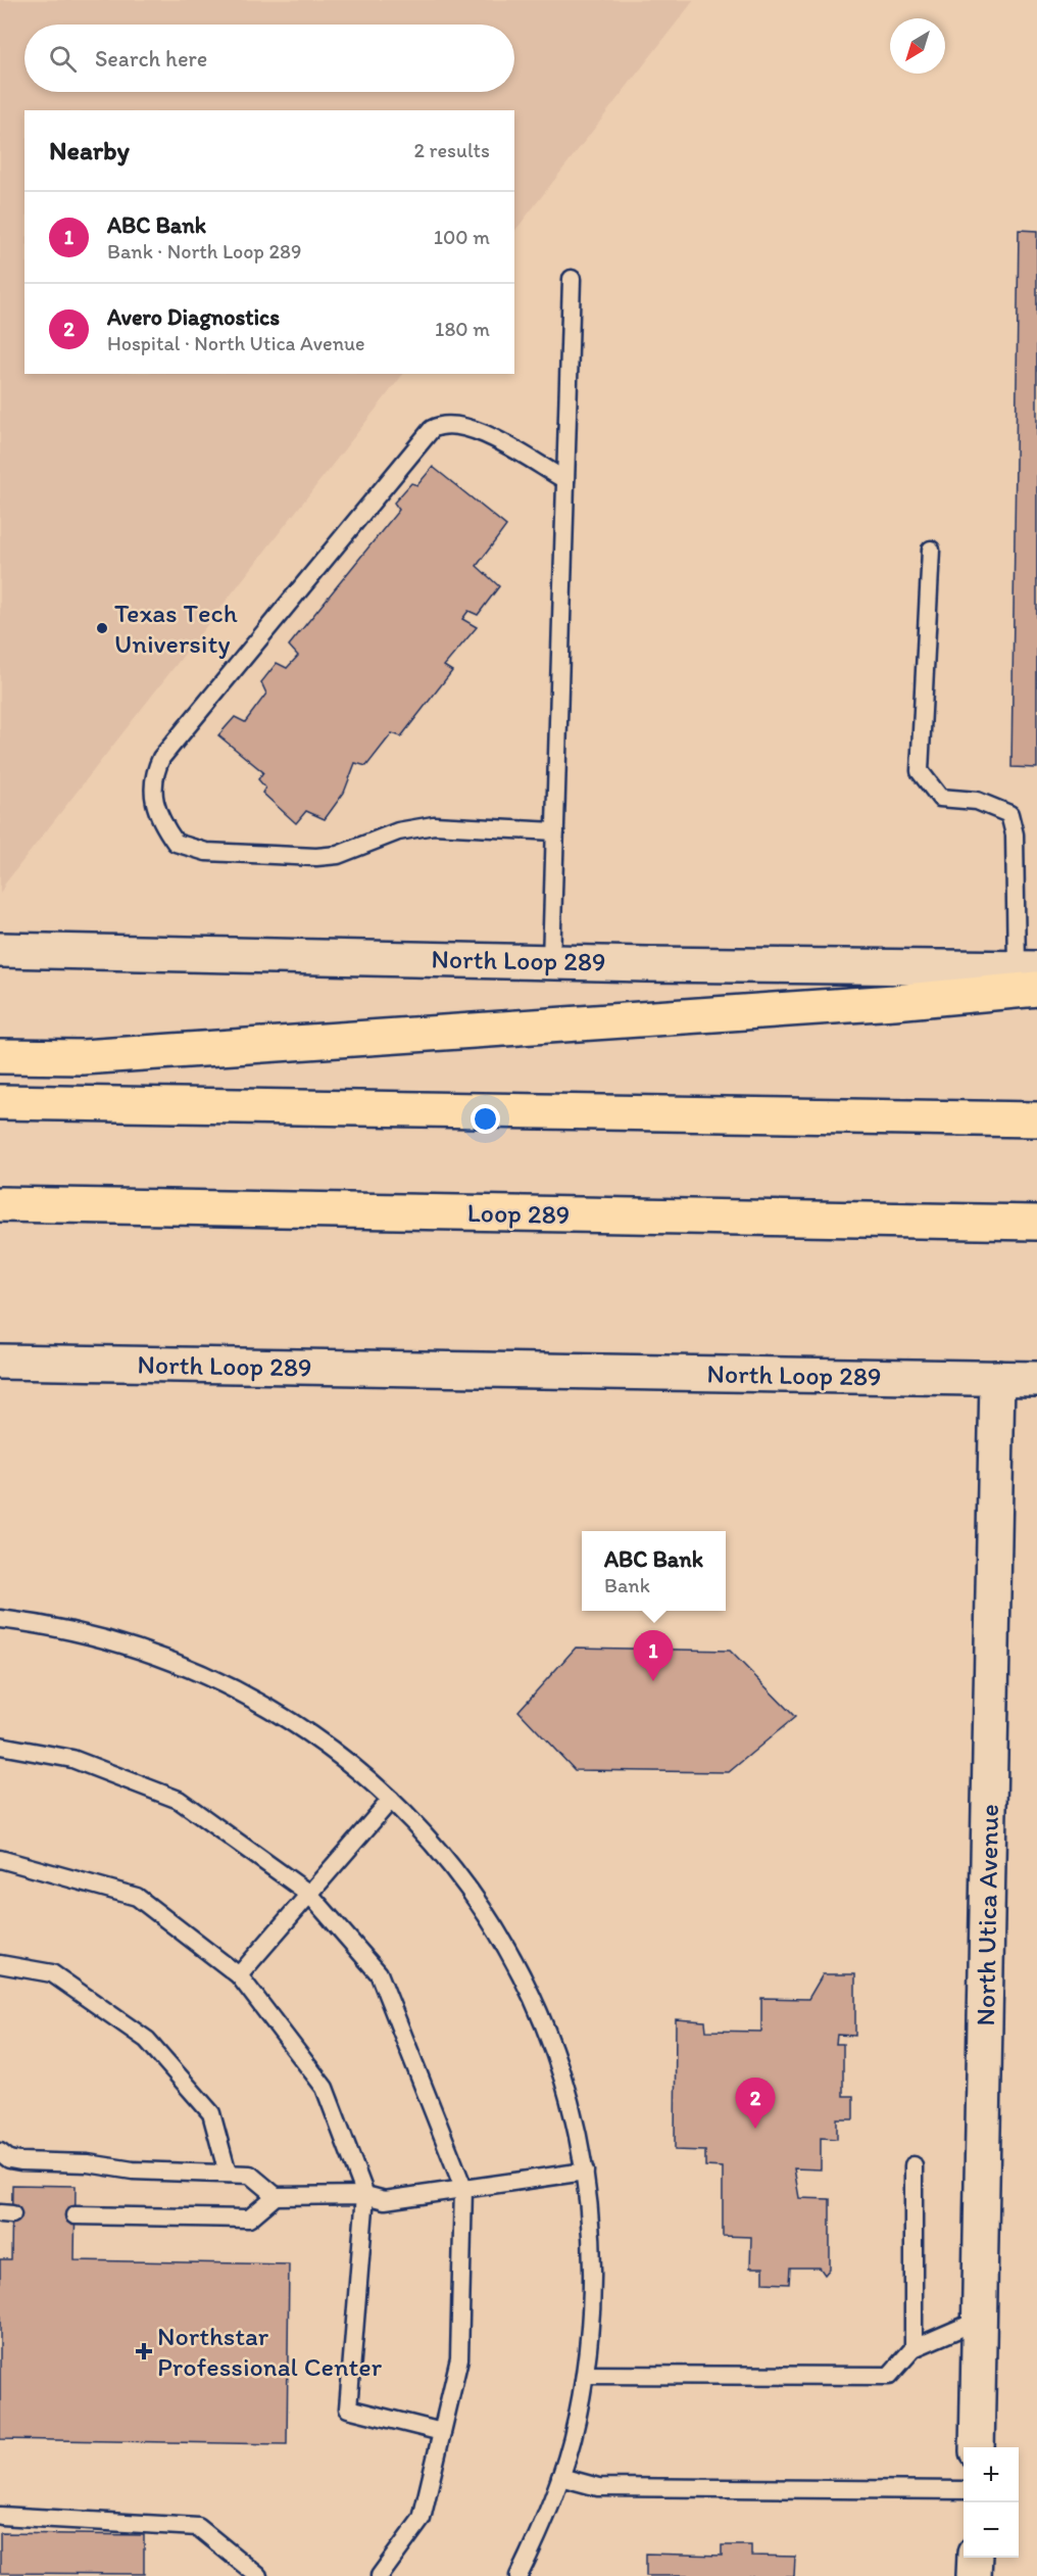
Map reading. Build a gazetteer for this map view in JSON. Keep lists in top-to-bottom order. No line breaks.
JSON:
{"streets":{"highway":["Loop 289"],"main road":["North Loop 289","North Utica Avenue"]},"crossings":[["North Loop 289","North Utica Avenue"]],"places":{"other":["Texas Tech University"],"health":["Northstar Professional Center"]},"north":"bottom left","page":{"search":"Search here","heading":["Nearby","2 results"],"list":[{"mark":"1","name":"ABC Bank","note":"Bank · North Loop 289","value":"100 m"},{"mark":"2","name":"Avero Diagnostics","note":"Hospital · North Utica Avenue","value":"180 m"}],"popup":["ABC Bank","Bank"],"pins":["1","2"],"map_buttons":["+","−"]}}
